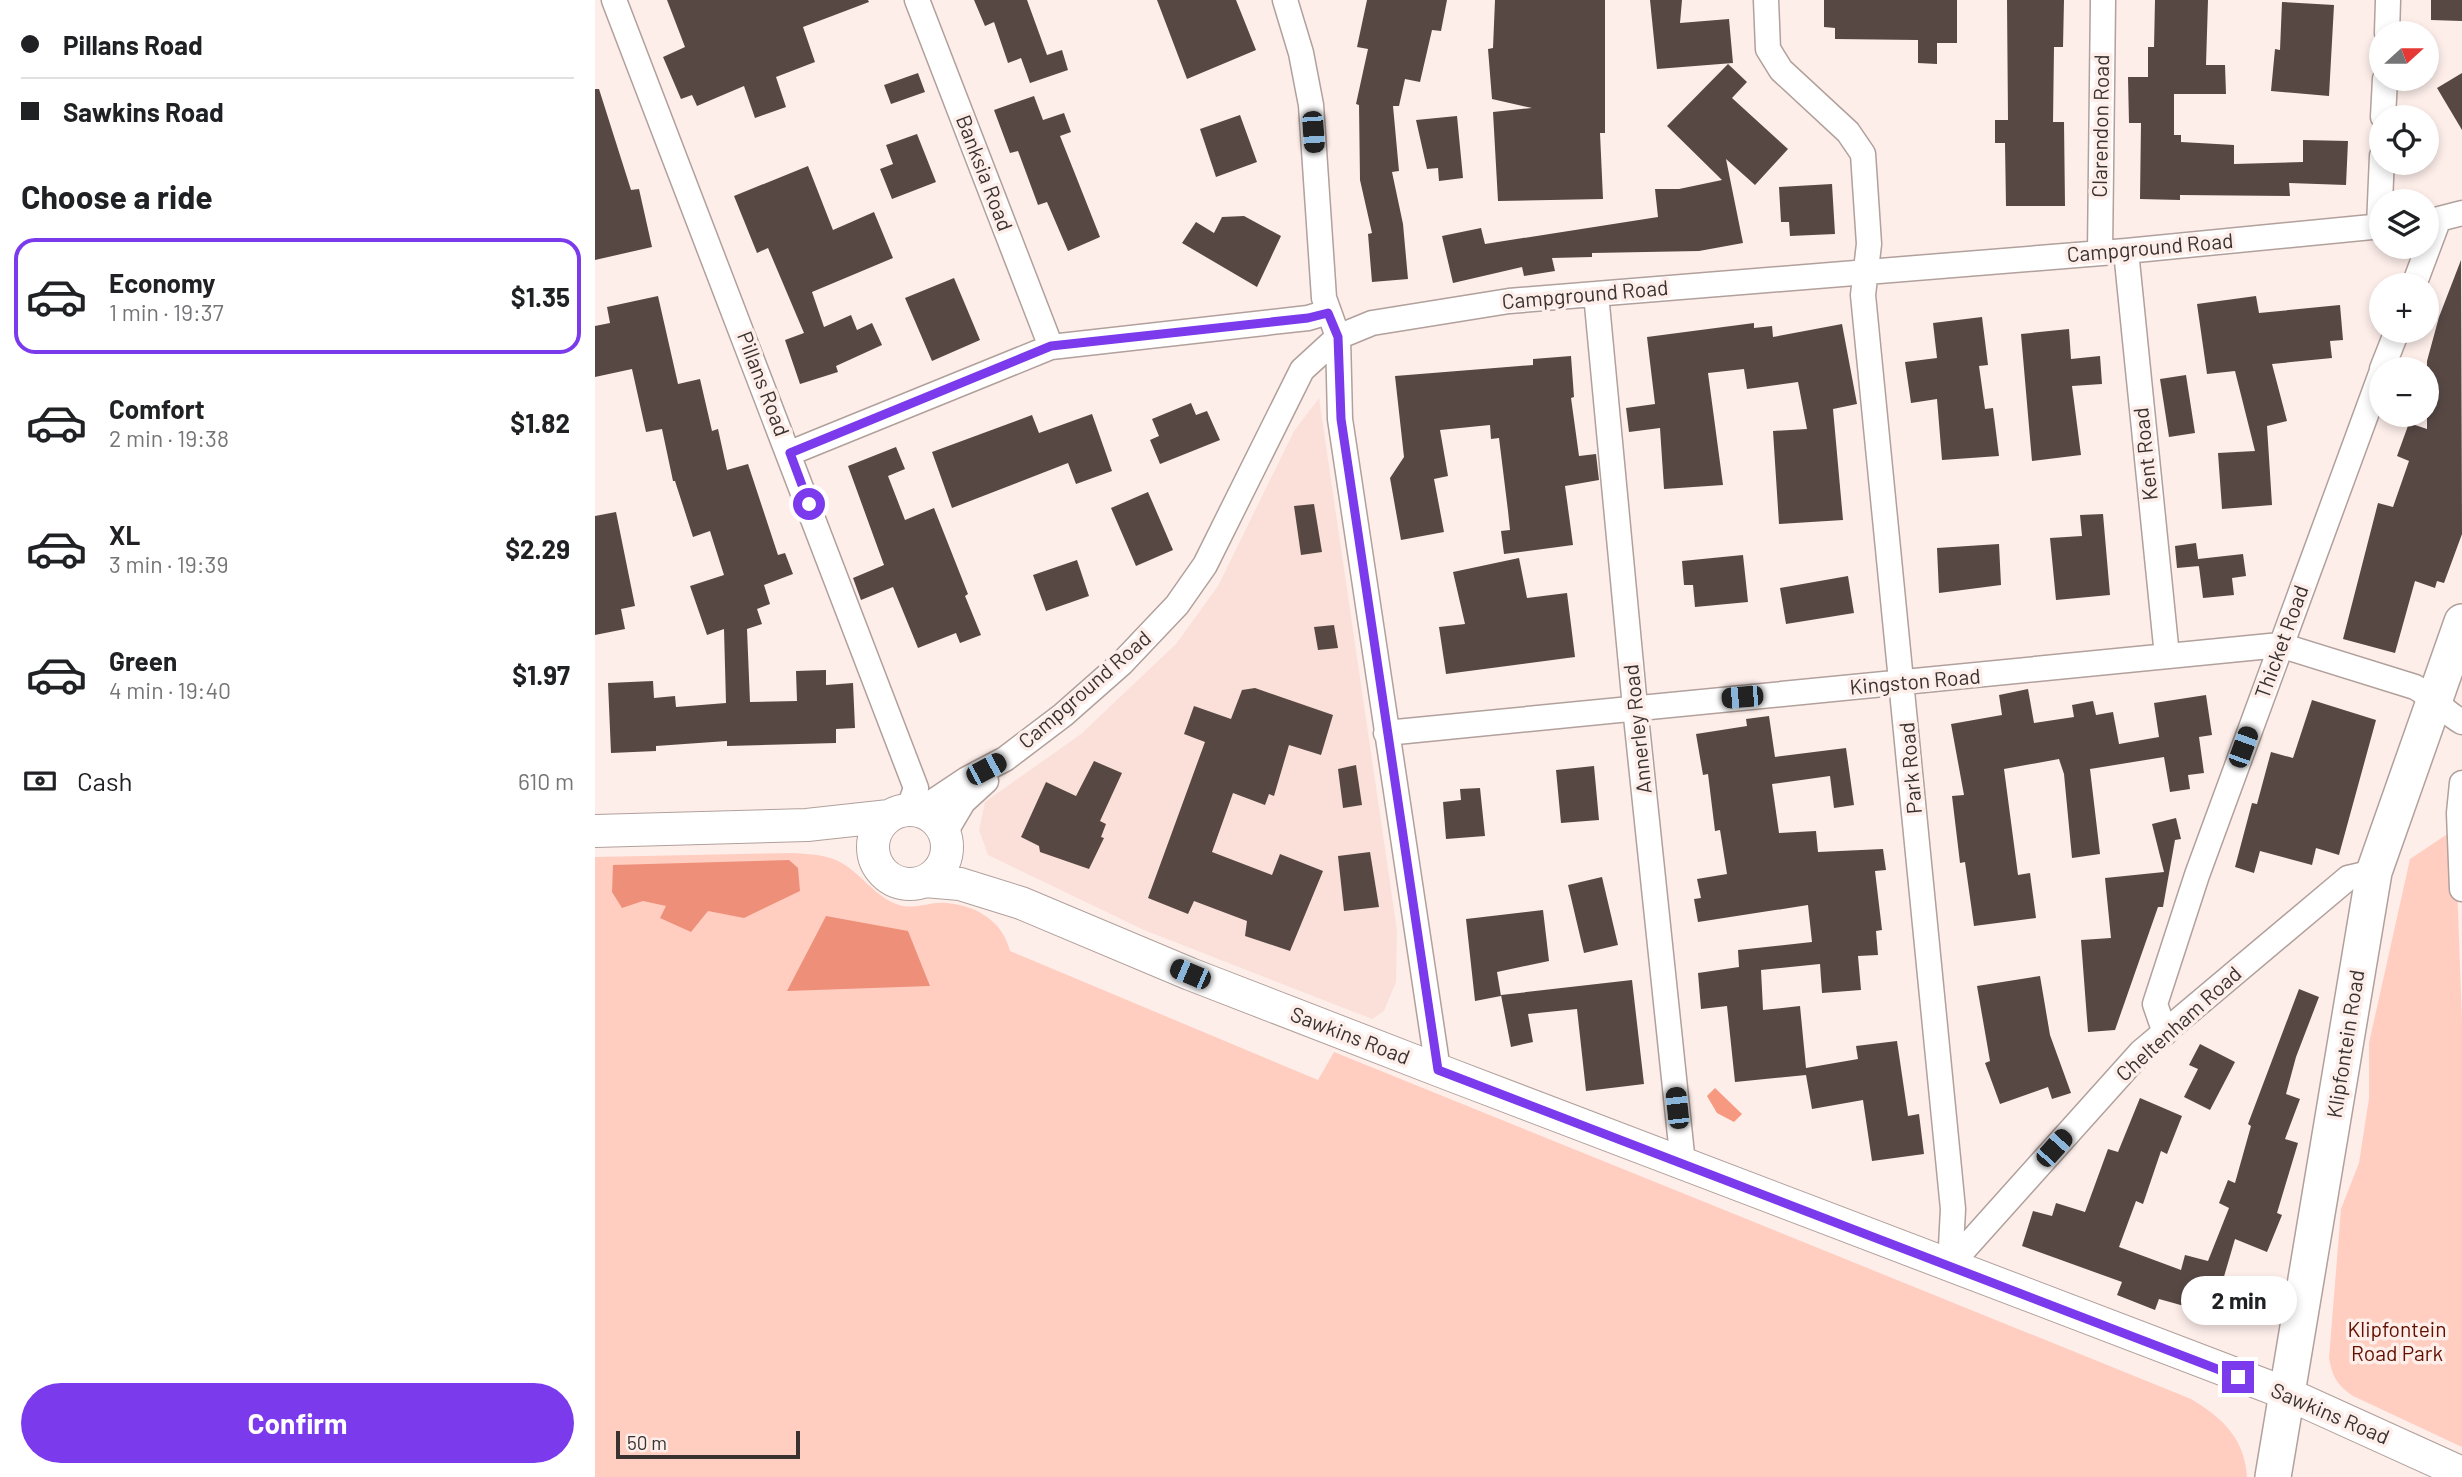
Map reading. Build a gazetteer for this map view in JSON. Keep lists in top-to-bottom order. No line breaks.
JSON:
{"streets":{"main road":["Klipfontein Road"],"street":["Clarendon Road","Banksia Road","Campground Road","Pillans Road","Kent Road","Thicket Road","Kingston Road","Annerley Road","Park Road","Cheltenham Road","Sawkins Road"]},"crossings":[["Clarendon Road","Campground Road"],["Campground Road","Pillans Road"],["Campground Road","Kent Road"],["Campground Road","Annerley Road"],["Campground Road","Park Road"],["Campground Road","Sawkins Road"],["Pillans Road","Sawkins Road"],["Kent Road","Kingston Road"],["Thicket Road","Kingston Road"],["Thicket Road","Cheltenham Road"],["Kingston Road","Annerley Road"],["Kingston Road","Park Road"],["Kingston Road","Klipfontein Road"],["Annerley Road","Sawkins Road"],["Park Road","Cheltenham Road"],["Park Road","Sawkins Road"],["Cheltenham Road","Sawkins Road"],["Cheltenham Road","Klipfontein Road"],["Sawkins Road","Klipfontein Road"]],"parks":["Klipfontein Road Park"],"scale_bar":"50 m","north":"right","page":{"banner":["Pillans Road","Sawkins Road"],"map_buttons":["+","−"],"heading":"Choose a ride","list":[{"name":"Economy","note":"1 min · 19:37","value":"$1.35"},{"name":"Comfort","note":"2 min · 19:38","value":"$1.82"},{"name":"XL","note":"3 min · 19:39","value":"$2.29"},{"name":"Green","note":"4 min · 19:40","value":"$1.97"}],"pay":["Cash","610 m"],"bubble":"2 min","buttons":"Confirm","scale":"50 m"}}
